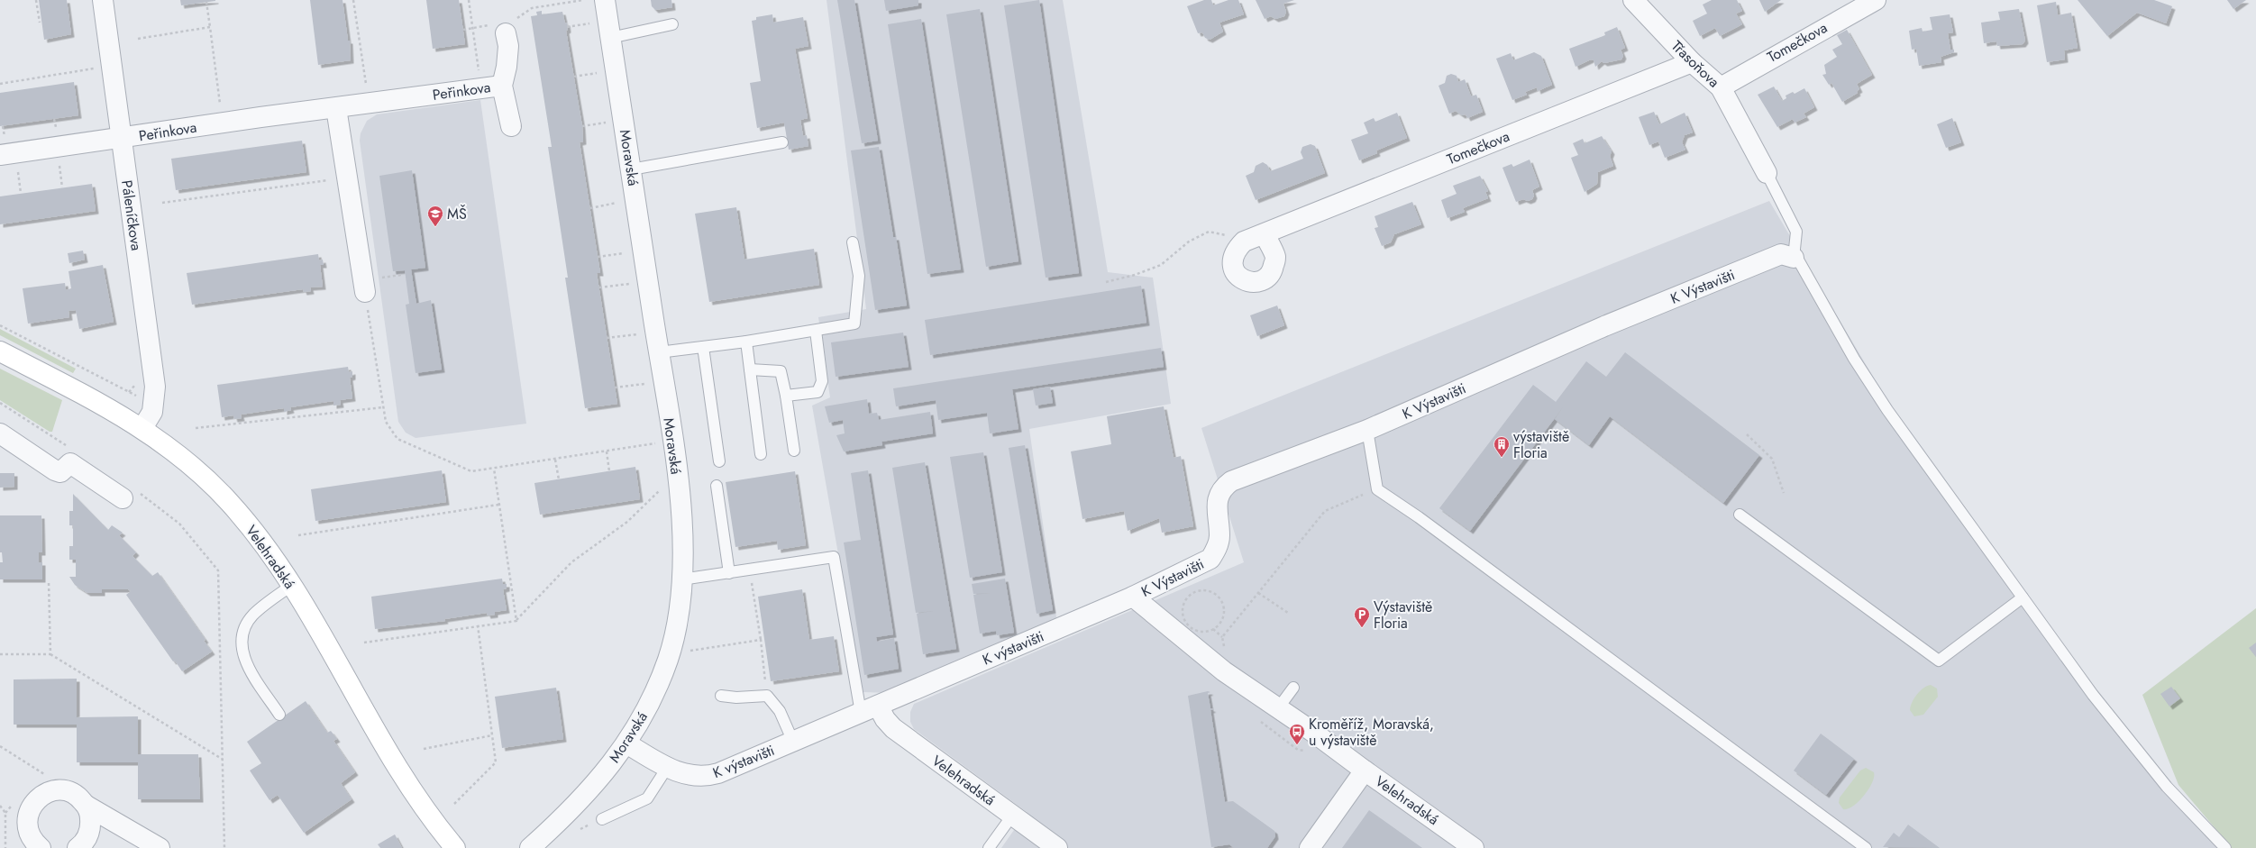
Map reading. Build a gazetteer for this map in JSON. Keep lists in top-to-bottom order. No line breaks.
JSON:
{"streets":{"main road":["Velehradská"],"street":["Tomečkova","Třasoňova","Peřinkova","Moravská","Páleníčkova","K Výstavišti","K výstavišti"]},"crossings":[["Tomečkova","Třasoňova"],["Peřinkova","Páleníčkova"],["Moravská","K výstavišti"],["Páleníčkova","Velehradská"],["K Výstavišti","K výstavišti"],["Velehradská","K výstavišti"]],"places":{"school or university":["MŠ"],"building":["výstaviště Floria"],"parking":["Výstaviště Floria"],"bus stop":["Kroměříž, Moravská, u výstaviště"]}}
